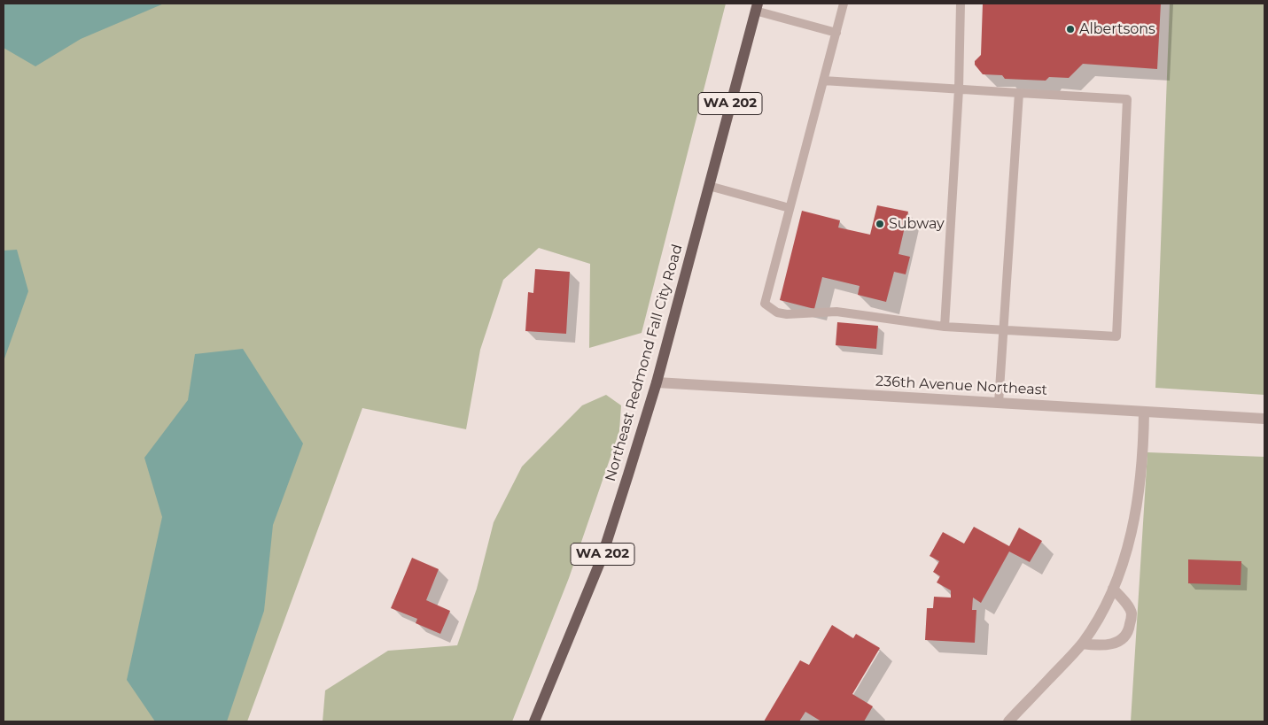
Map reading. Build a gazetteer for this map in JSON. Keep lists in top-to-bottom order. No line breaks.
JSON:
{"streets":{"main road":["WA 202","Northeast Redmond Fall City Road"],"street":["236th Avenue Northeast"]},"crossings":[["Northeast Redmond Fall City Road","236th Avenue Northeast"]],"places":["Albertsons","Subway"]}
